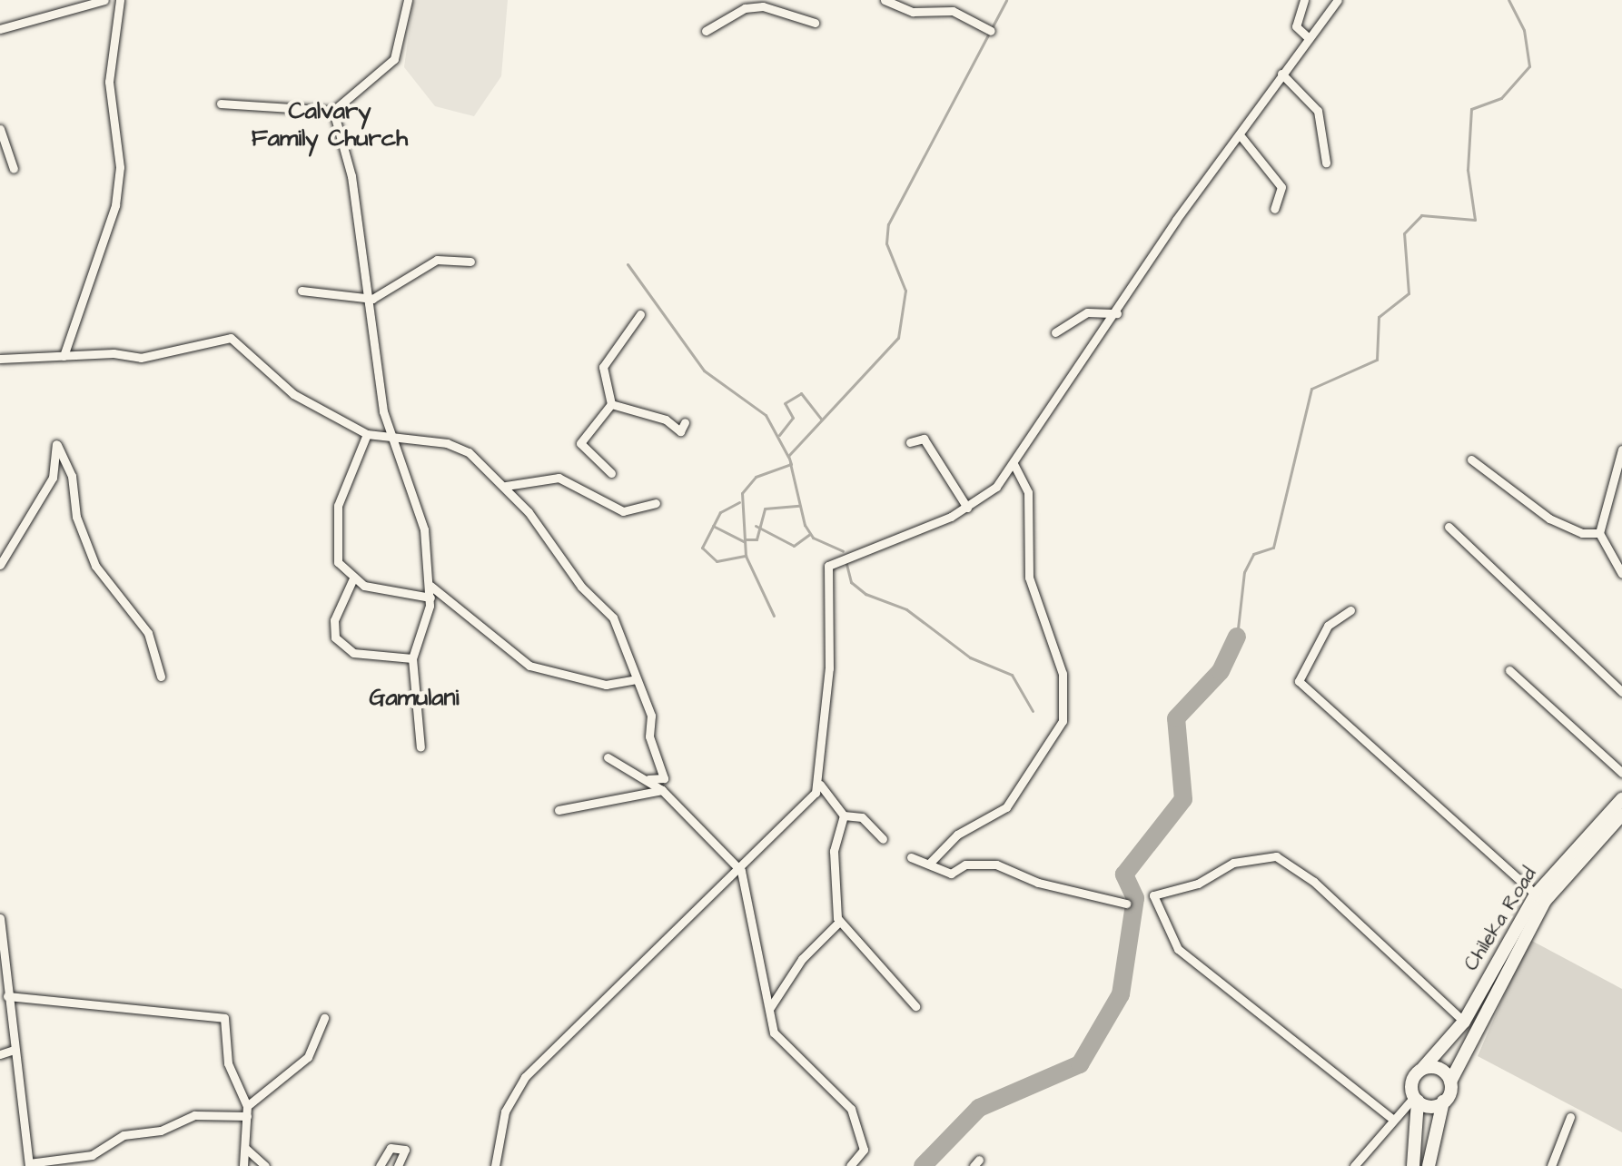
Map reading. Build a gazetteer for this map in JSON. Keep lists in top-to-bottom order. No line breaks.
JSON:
{"streets":{"highway":["Chileka Road"]},"districts":["Calvary Family Church","Gamulani"]}
